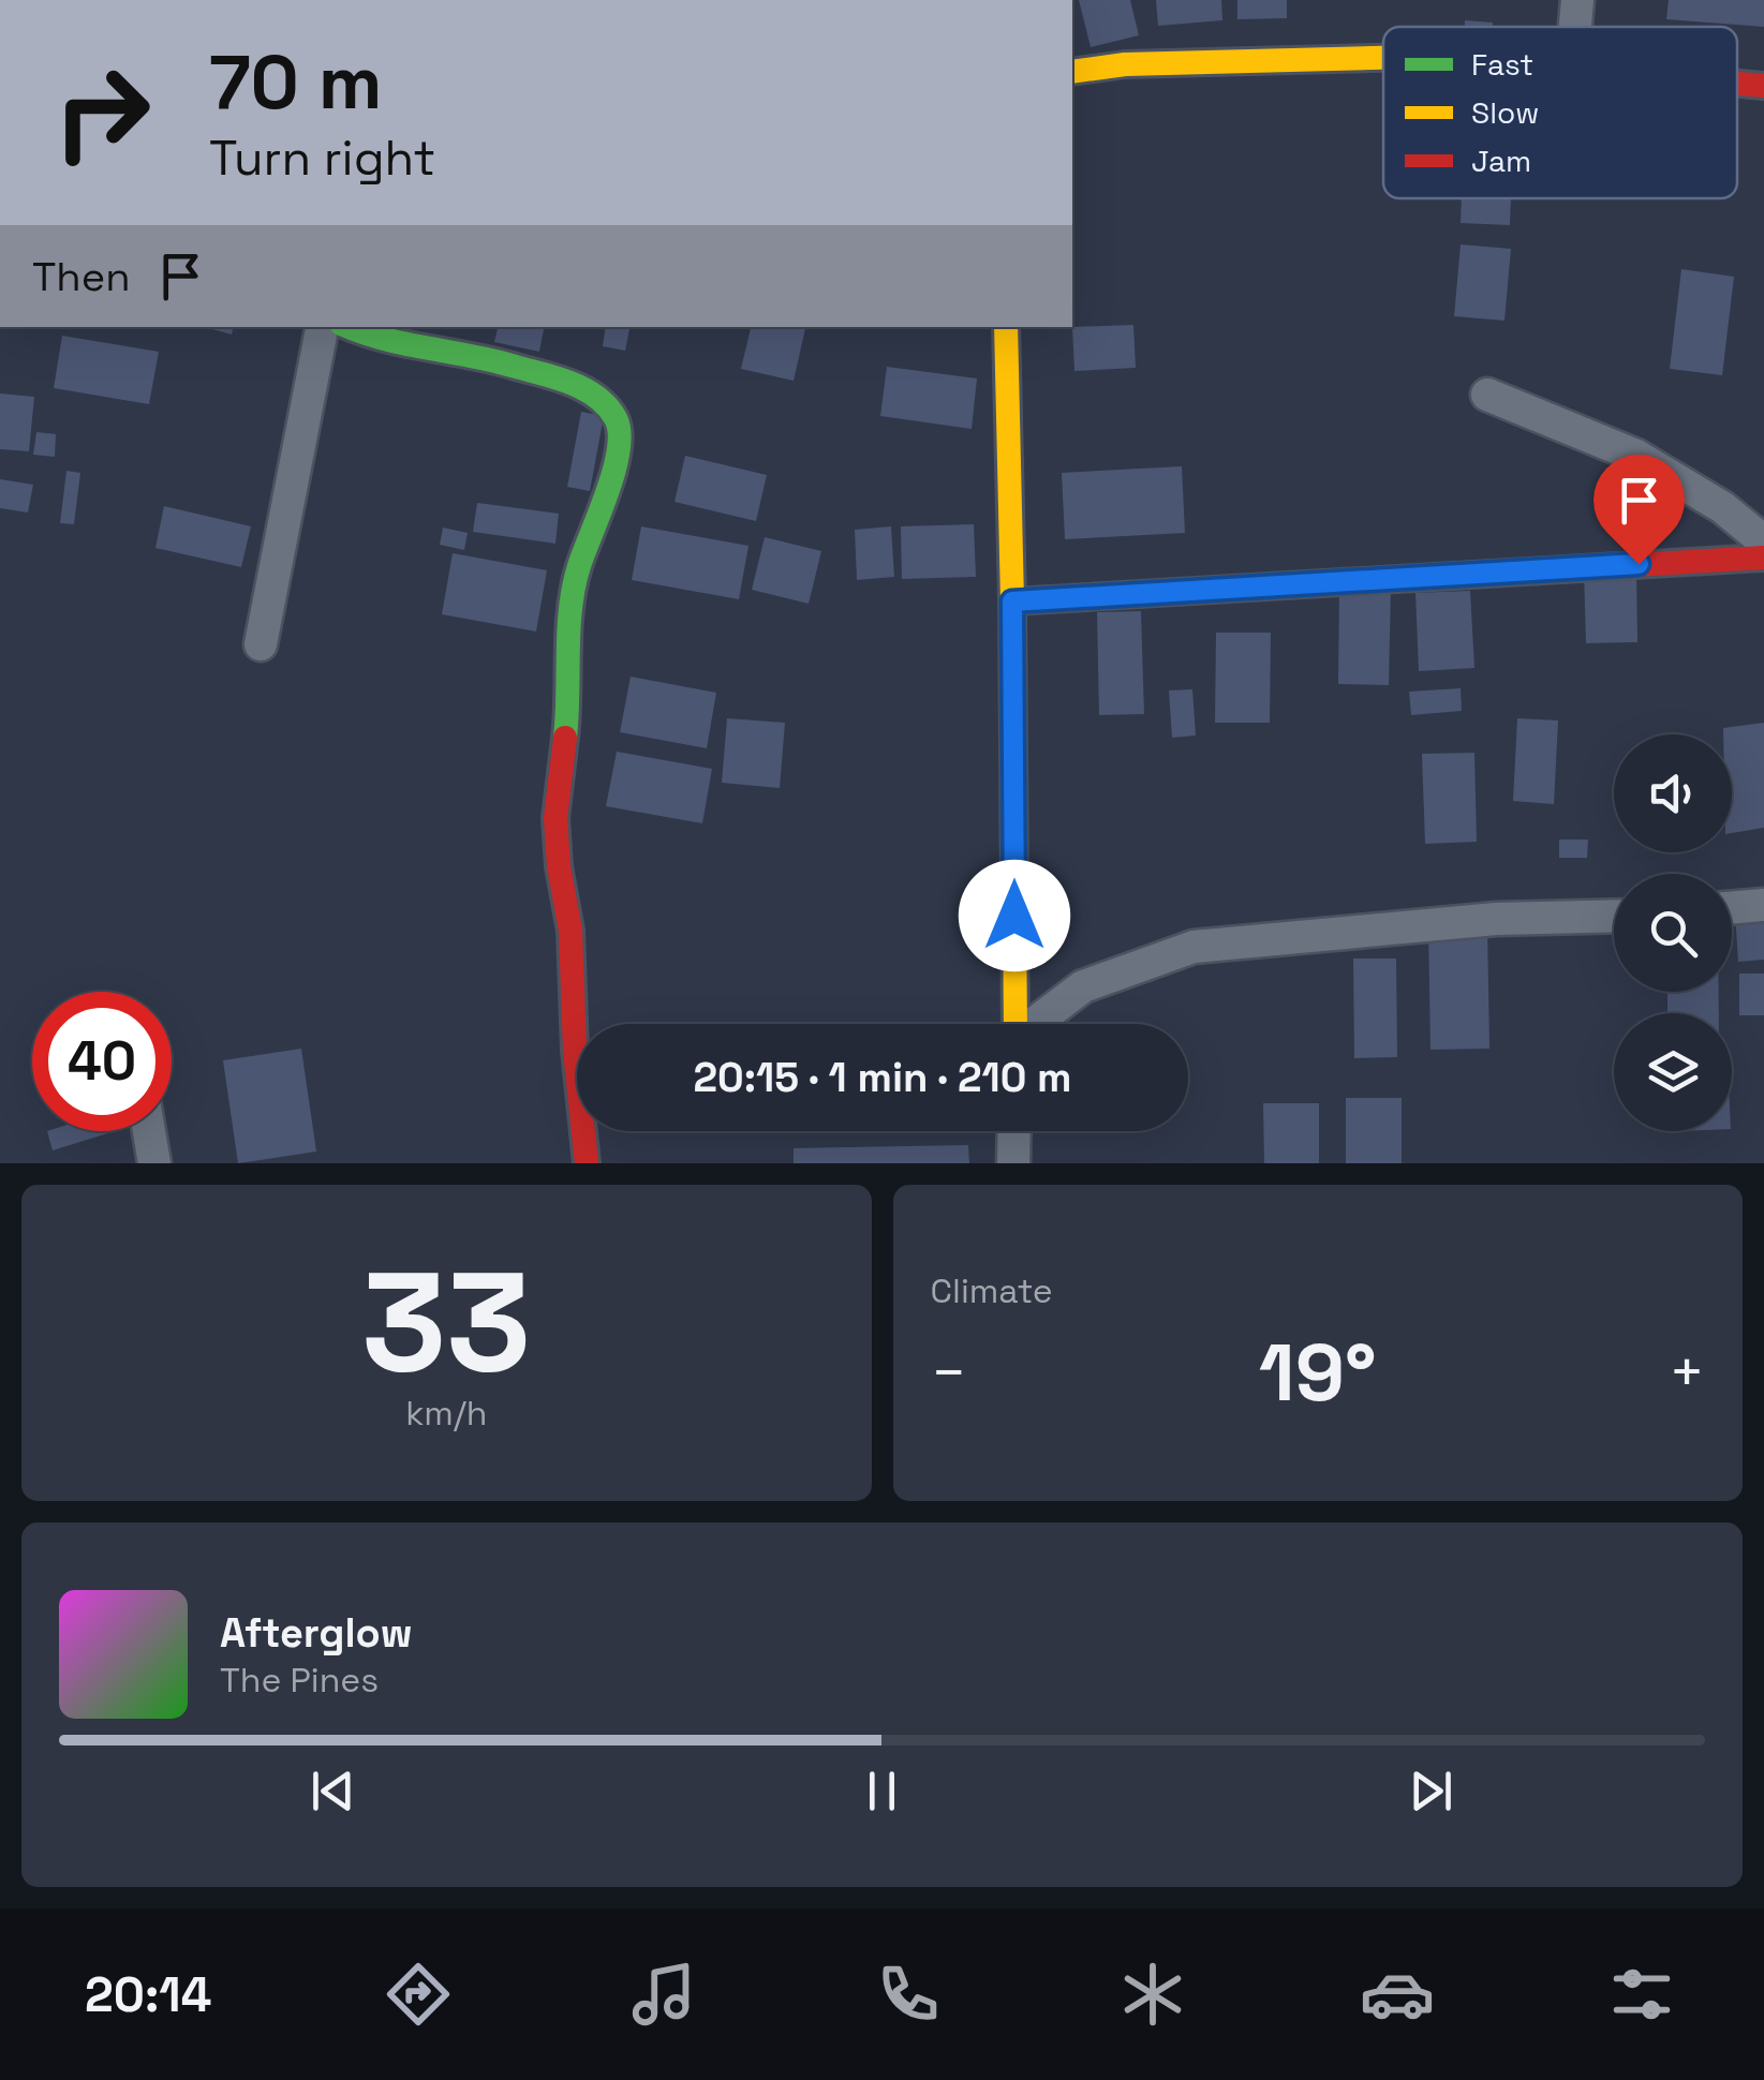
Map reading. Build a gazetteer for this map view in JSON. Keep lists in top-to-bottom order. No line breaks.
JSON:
{"legend":["Fast","Slow","Jam"],"page":{"turn":["70 m","Turn right"],"then":"Then","limit":"40","trip":"20:15 · 1 min · 210 m","tile":[["33","km/h"],"Climate"],"heat":["−","19°","+"],"song":["Afterglow","The Pines"],"tabs":"20:14"}}
